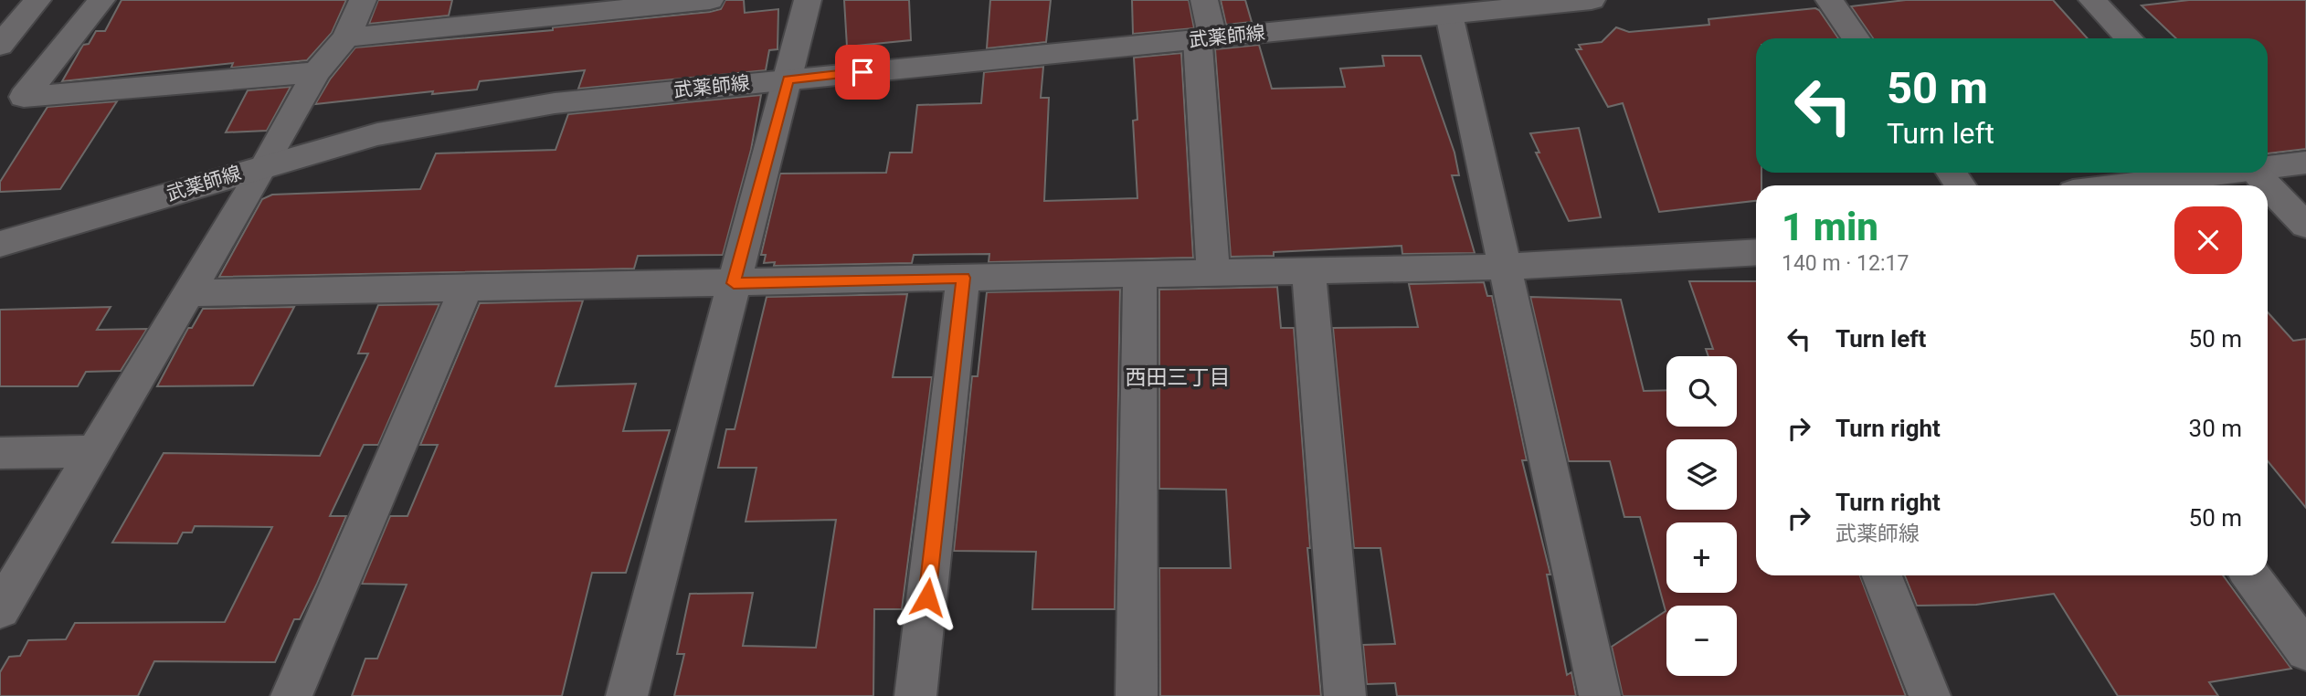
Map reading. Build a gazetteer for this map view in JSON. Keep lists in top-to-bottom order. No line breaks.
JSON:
{"streets":{"street":["武薬師線"]},"districts":["西田三丁目"],"page":{"turn":["50 m","Turn left"],"heading":["1 min","140 m · 12:17"],"list":[{"name":"Turn left","value":"50 m"},{"name":"Turn right","value":"30 m"},{"name":"Turn right","note":"武薬師線","value":"50 m"}],"map_buttons":["+","−"]}}
